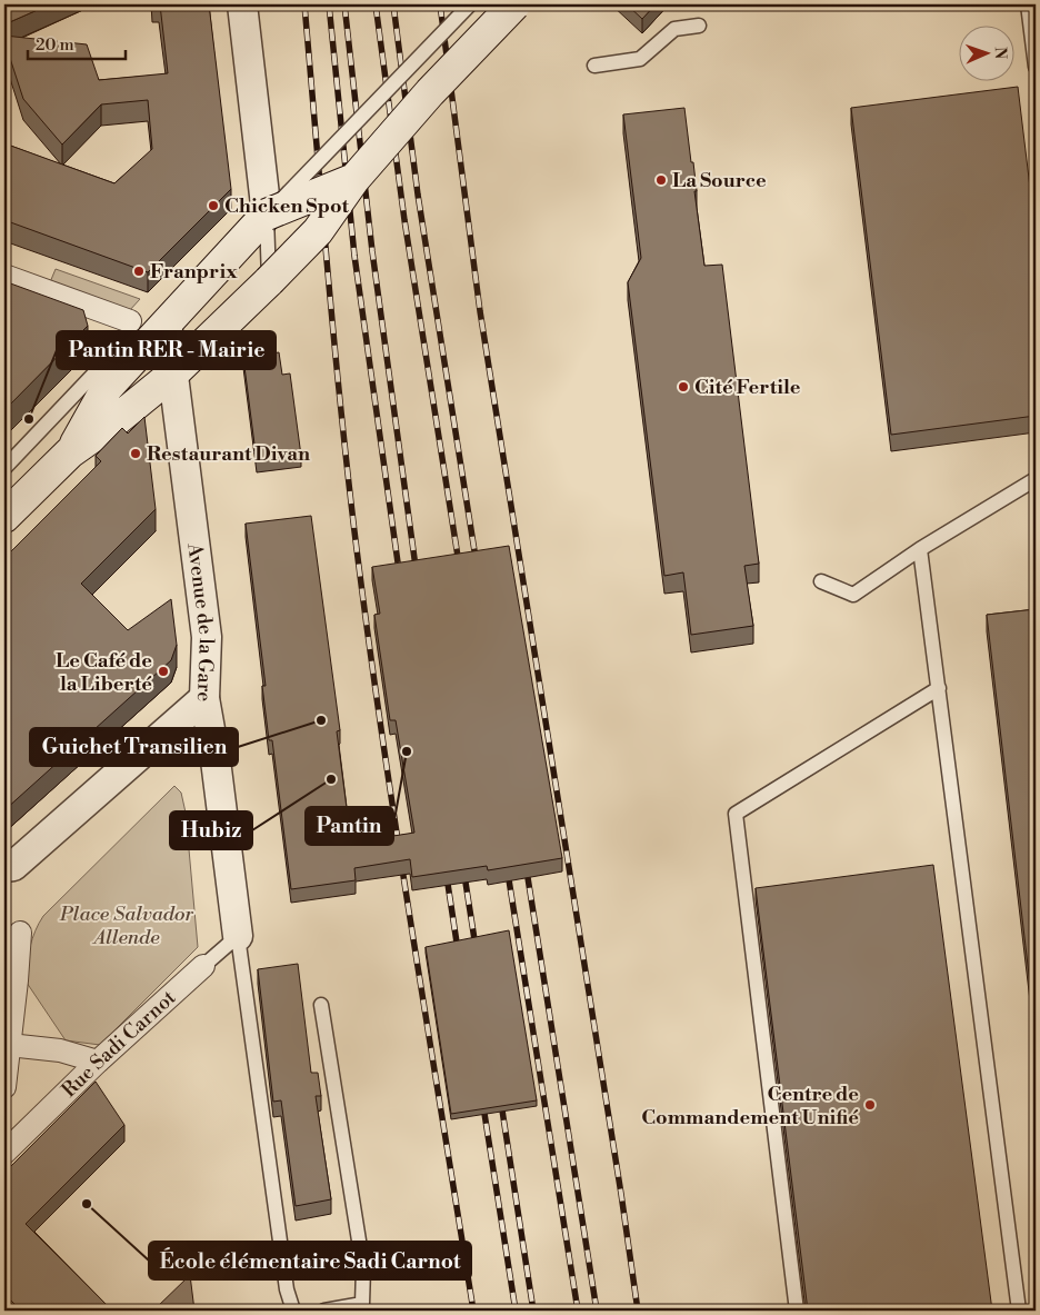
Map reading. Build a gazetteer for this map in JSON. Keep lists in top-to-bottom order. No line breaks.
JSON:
{"streets":{"street":["Avenue de la Gare","Rue Sadi Carnot"]},"crossings":[["Avenue de la Gare","Rue Sadi Carnot"]],"parks":["Place Salvador Allende"],"places":["La Source","Chicken Spot","Franprix","Cité Fertile","Pantin RER - Mairie","Restaurant Divan","Le Café de la Liberté","Guichet Transilien","Pantin","Hubiz","Centre de Commandement Unifié","École élémentaire Sadi Carnot"],"scale_bar":"20 m","north":"right"}
